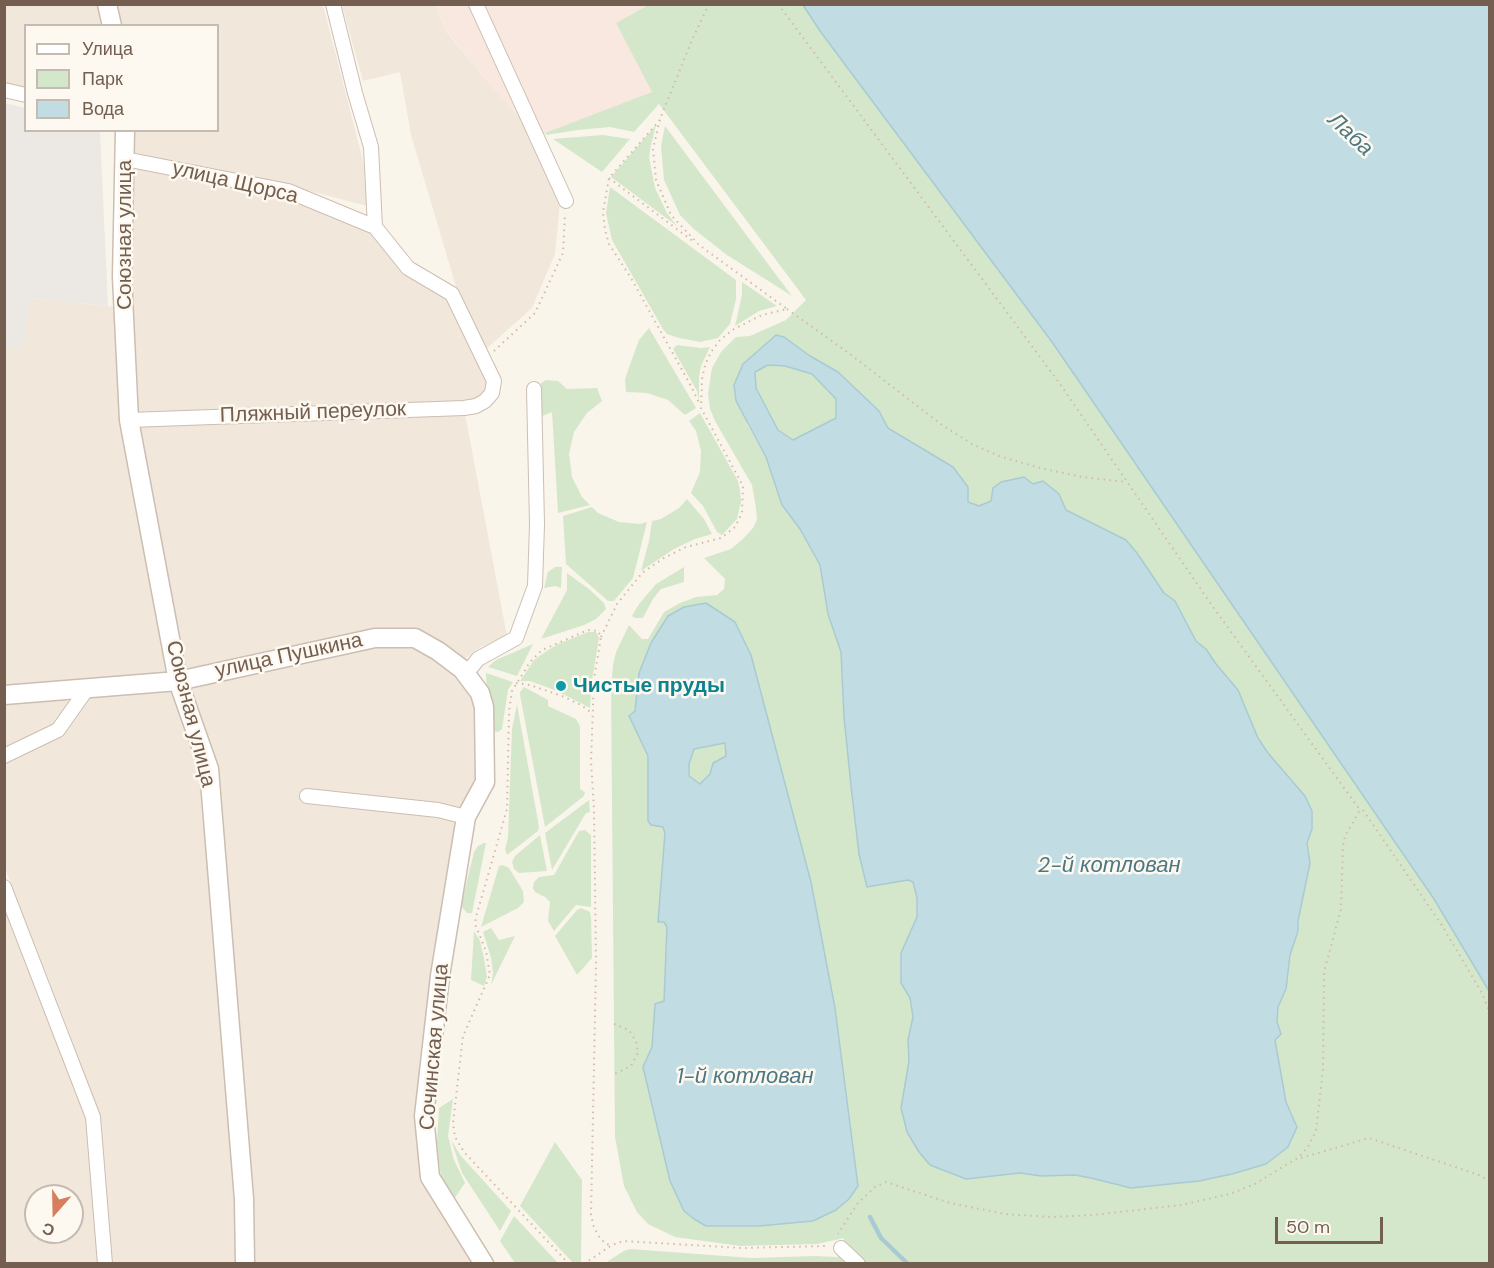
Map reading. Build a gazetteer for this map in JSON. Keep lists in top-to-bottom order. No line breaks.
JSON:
{"streets":{"street":["улица Щорса","Союзная улица","Пляжный переулок","улица Пушкина","Сочинская улица"]},"crossings":[["улица Щорса","Союзная улица"],["улица Щорса","Пляжный переулок"],["Союзная улица","Пляжный переулок"],["Союзная улица","улица Пушкина"],["улица Пушкина","Сочинская улица"]],"water":["Лаба","2-й котлован","1-й котлован"],"places":["Чистые пруды"],"legend":["Улица","Парк","Вода"],"scale_bar":"50 m","north":"bottom"}
